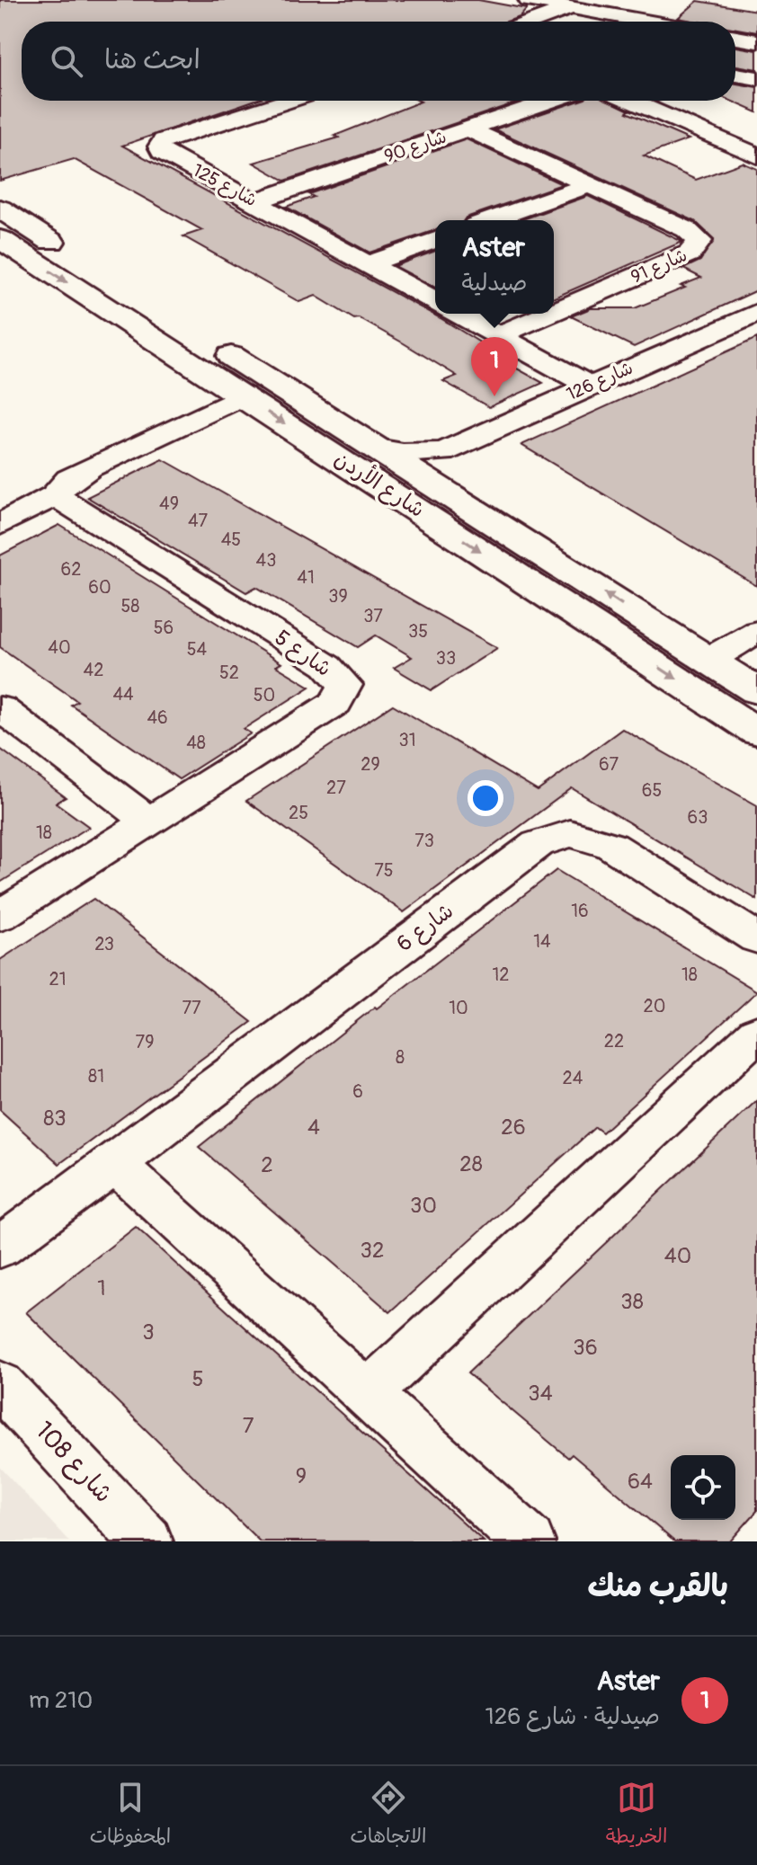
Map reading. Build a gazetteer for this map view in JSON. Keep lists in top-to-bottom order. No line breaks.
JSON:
{"streets":{"main road":["شارع الأردن"],"street":["شارع 90","شارع 125","شارع 91","شارع 126","شارع 5","شارع 6","شارع 108"]},"crossings":[["شارع 90","شارع 125"],["شارع 90","شارع 91"],["شارع 126","شارع الأردن"]],"house_numbers":["49","47","45","43","62","41","60","39","58","37","56","35","40","54","33","42","52","44","50","46","31","48","29","67","27","65","25","63","18","73","75","16","14","23","12","18","21","20","77","10","22","79","8","81","24","6","83","4","26","28","2","30","32","40","1","38","3","36","5","34","7","9","64"],"page":{"search":"ابحث هنا","popup":["Aster","صيدلية"],"pins":"1","heading":"بالقرب منك","list":[{"mark":"1","name":"Aster","note":"صيدلية · شارع 126","value":"210 m"}],"nav":["الخريطة","الاتجاهات","المحفوظات"]}}
